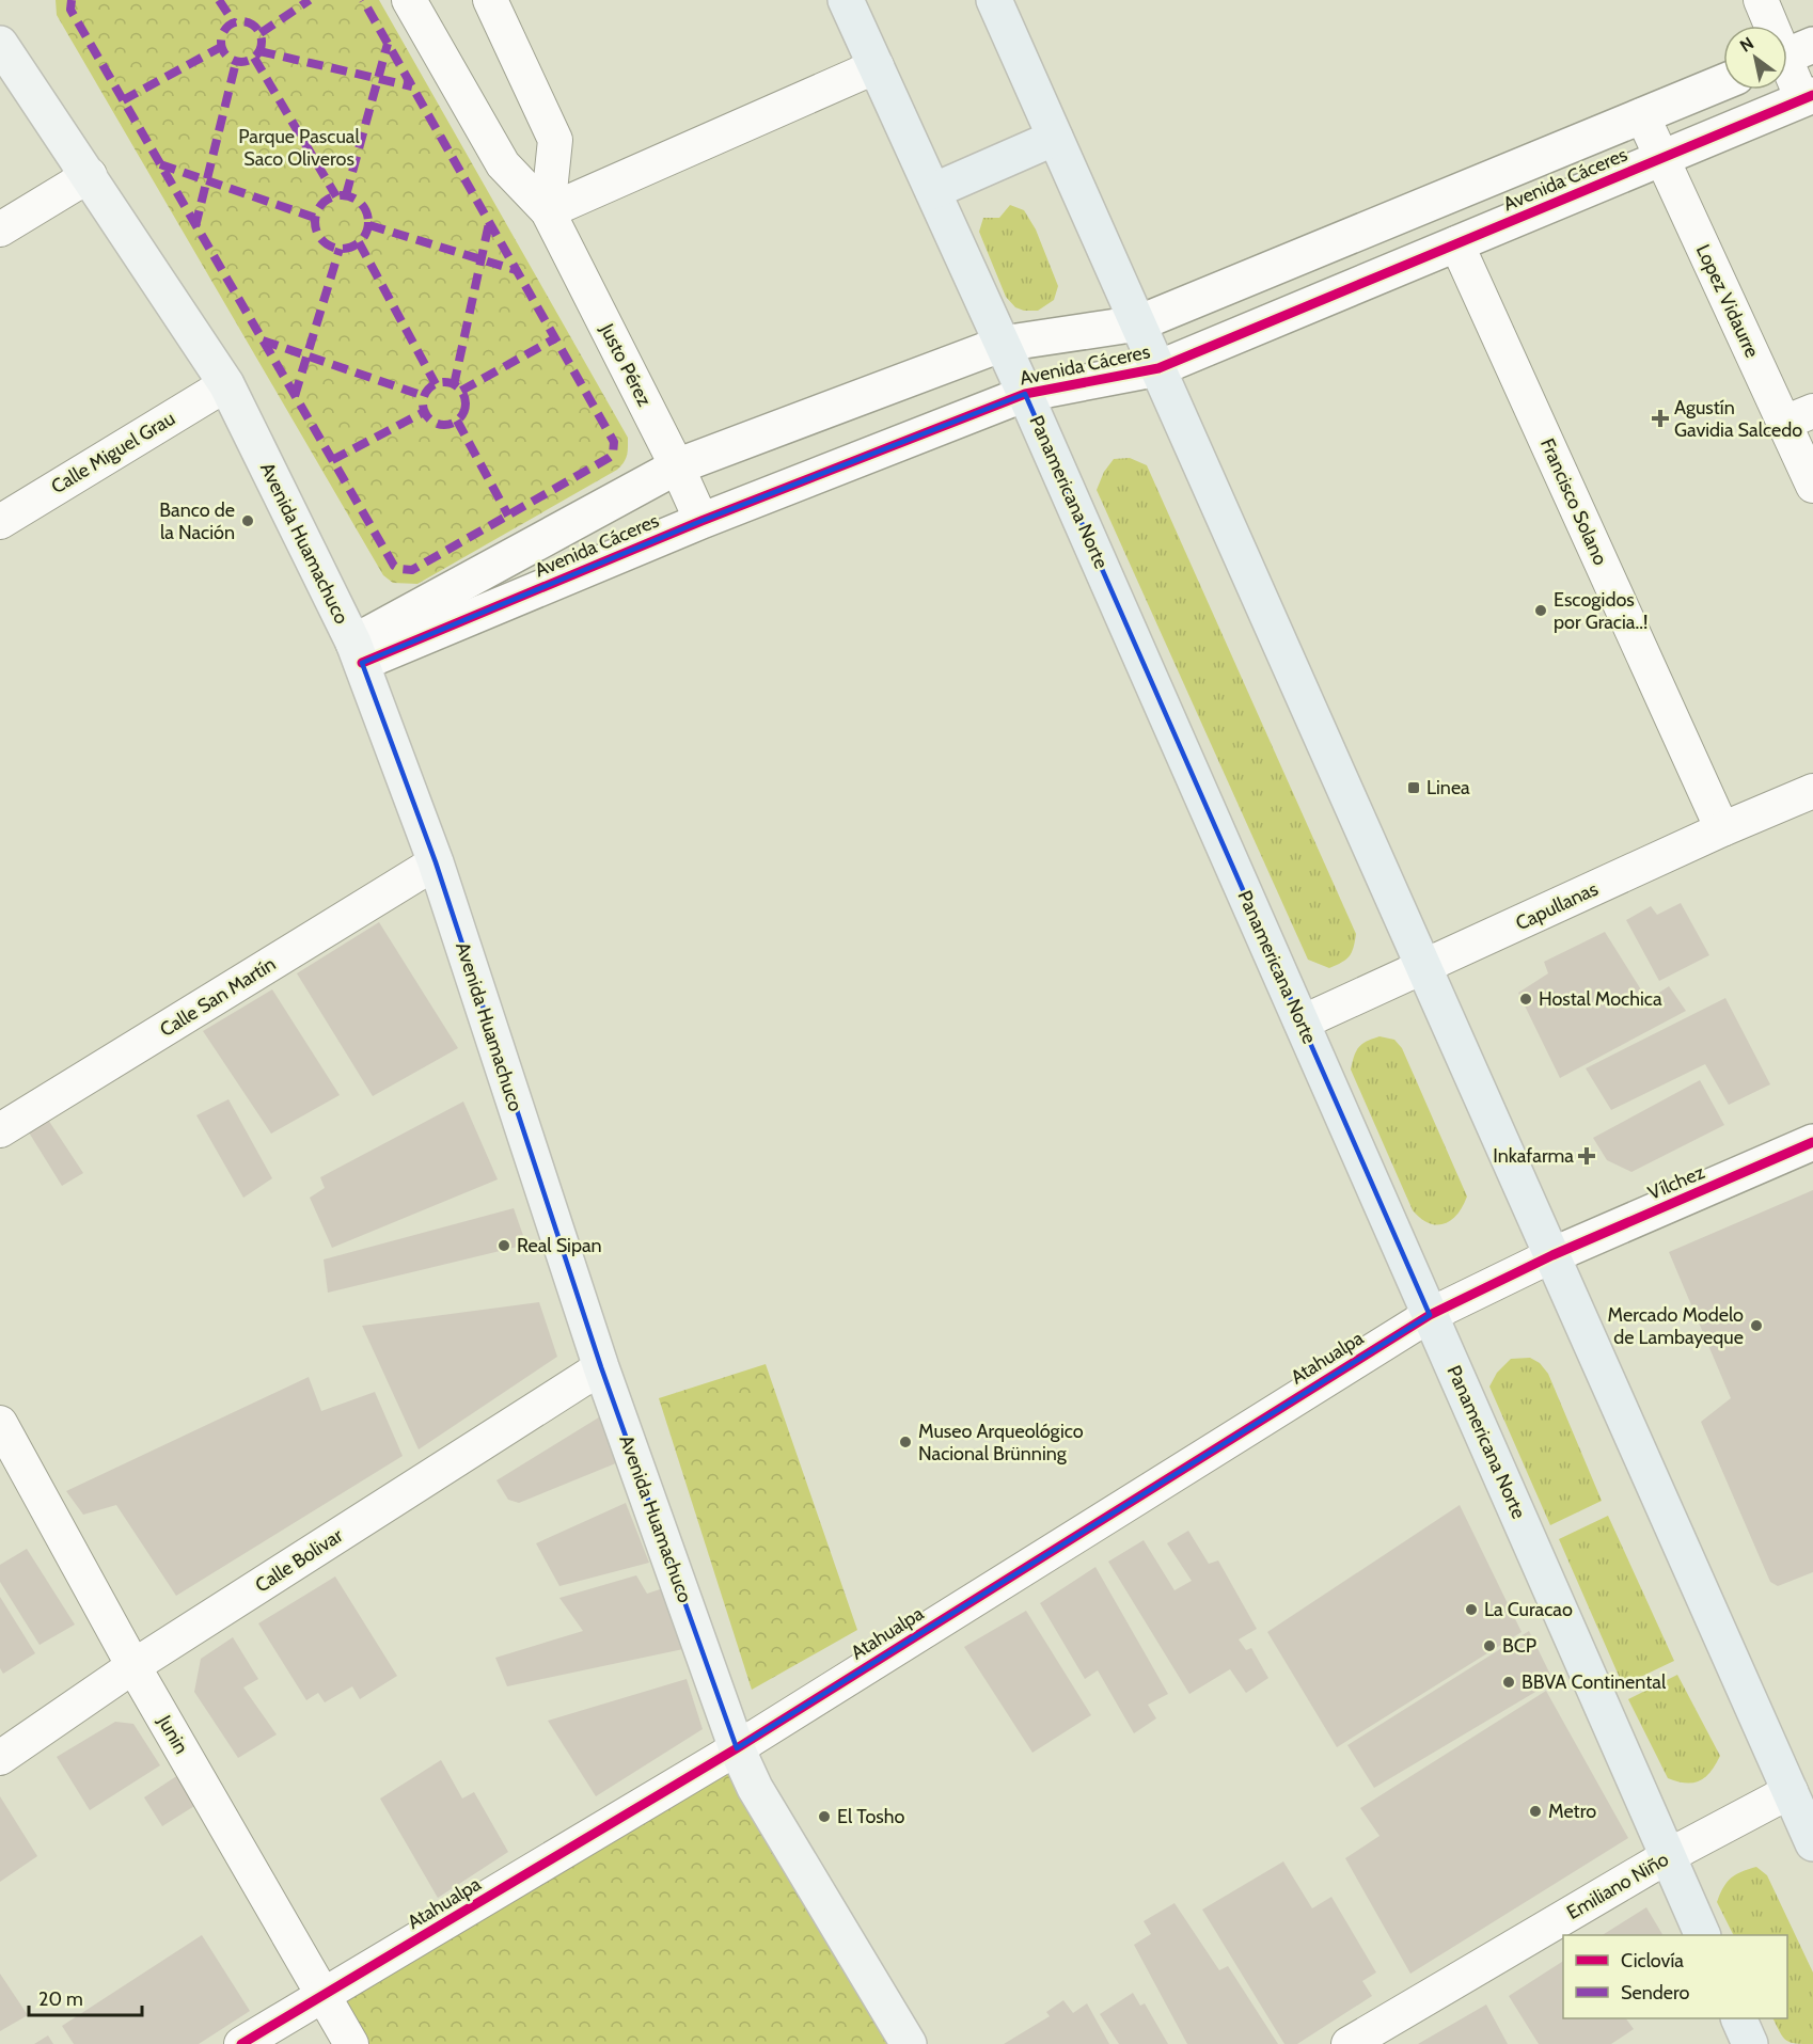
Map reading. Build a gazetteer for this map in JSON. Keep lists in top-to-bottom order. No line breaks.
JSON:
{"streets":{"highway":["Panamericana Norte"],"main road":["Avenida Huamachuco"],"street":["Avenida Cáceres","Lopez Vidaurre","Justo Pérez","Calle Miguel Grau","Francisco Solano","Capullanas","Calle San Martín","Vílchez","Atahualpa","Calle Bolivar","Junin","Emiliano Niño"]},"crossings":[["Avenida Cáceres","Lopez Vidaurre"],["Avenida Cáceres","Justo Pérez"],["Avenida Cáceres","Panamericana Norte"],["Avenida Cáceres","Francisco Solano"],["Avenida Cáceres","Avenida Huamachuco"],["Calle Miguel Grau","Avenida Huamachuco"],["Panamericana Norte","Capullanas"],["Panamericana Norte","Atahualpa"],["Panamericana Norte","Emiliano Niño"],["Francisco Solano","Capullanas"],["Avenida Huamachuco","Calle San Martín"],["Avenida Huamachuco","Atahualpa"],["Avenida Huamachuco","Calle Bolivar"],["Vílchez","Atahualpa"],["Atahualpa","Junin"],["Calle Bolivar","Junin"]],"parks":["Parque Pascual Saco Oliveros"],"places":{"health":["Agustín Gavidia Salcedo","Inkafarma"],"other":["Banco de la Nación","Escogidos por Gracia..!","Hostal Mochica","Real Sipan","Mercado Modelo de Lambayeque","Museo Arqueológico Nacional Brünning","La Curacao","BCP","BBVA Continental","Metro","El Tosho"],"transit":["Linea"]},"legend":["Ciclovía","Sendero"],"scale_bar":"20 m","north":"top left"}
